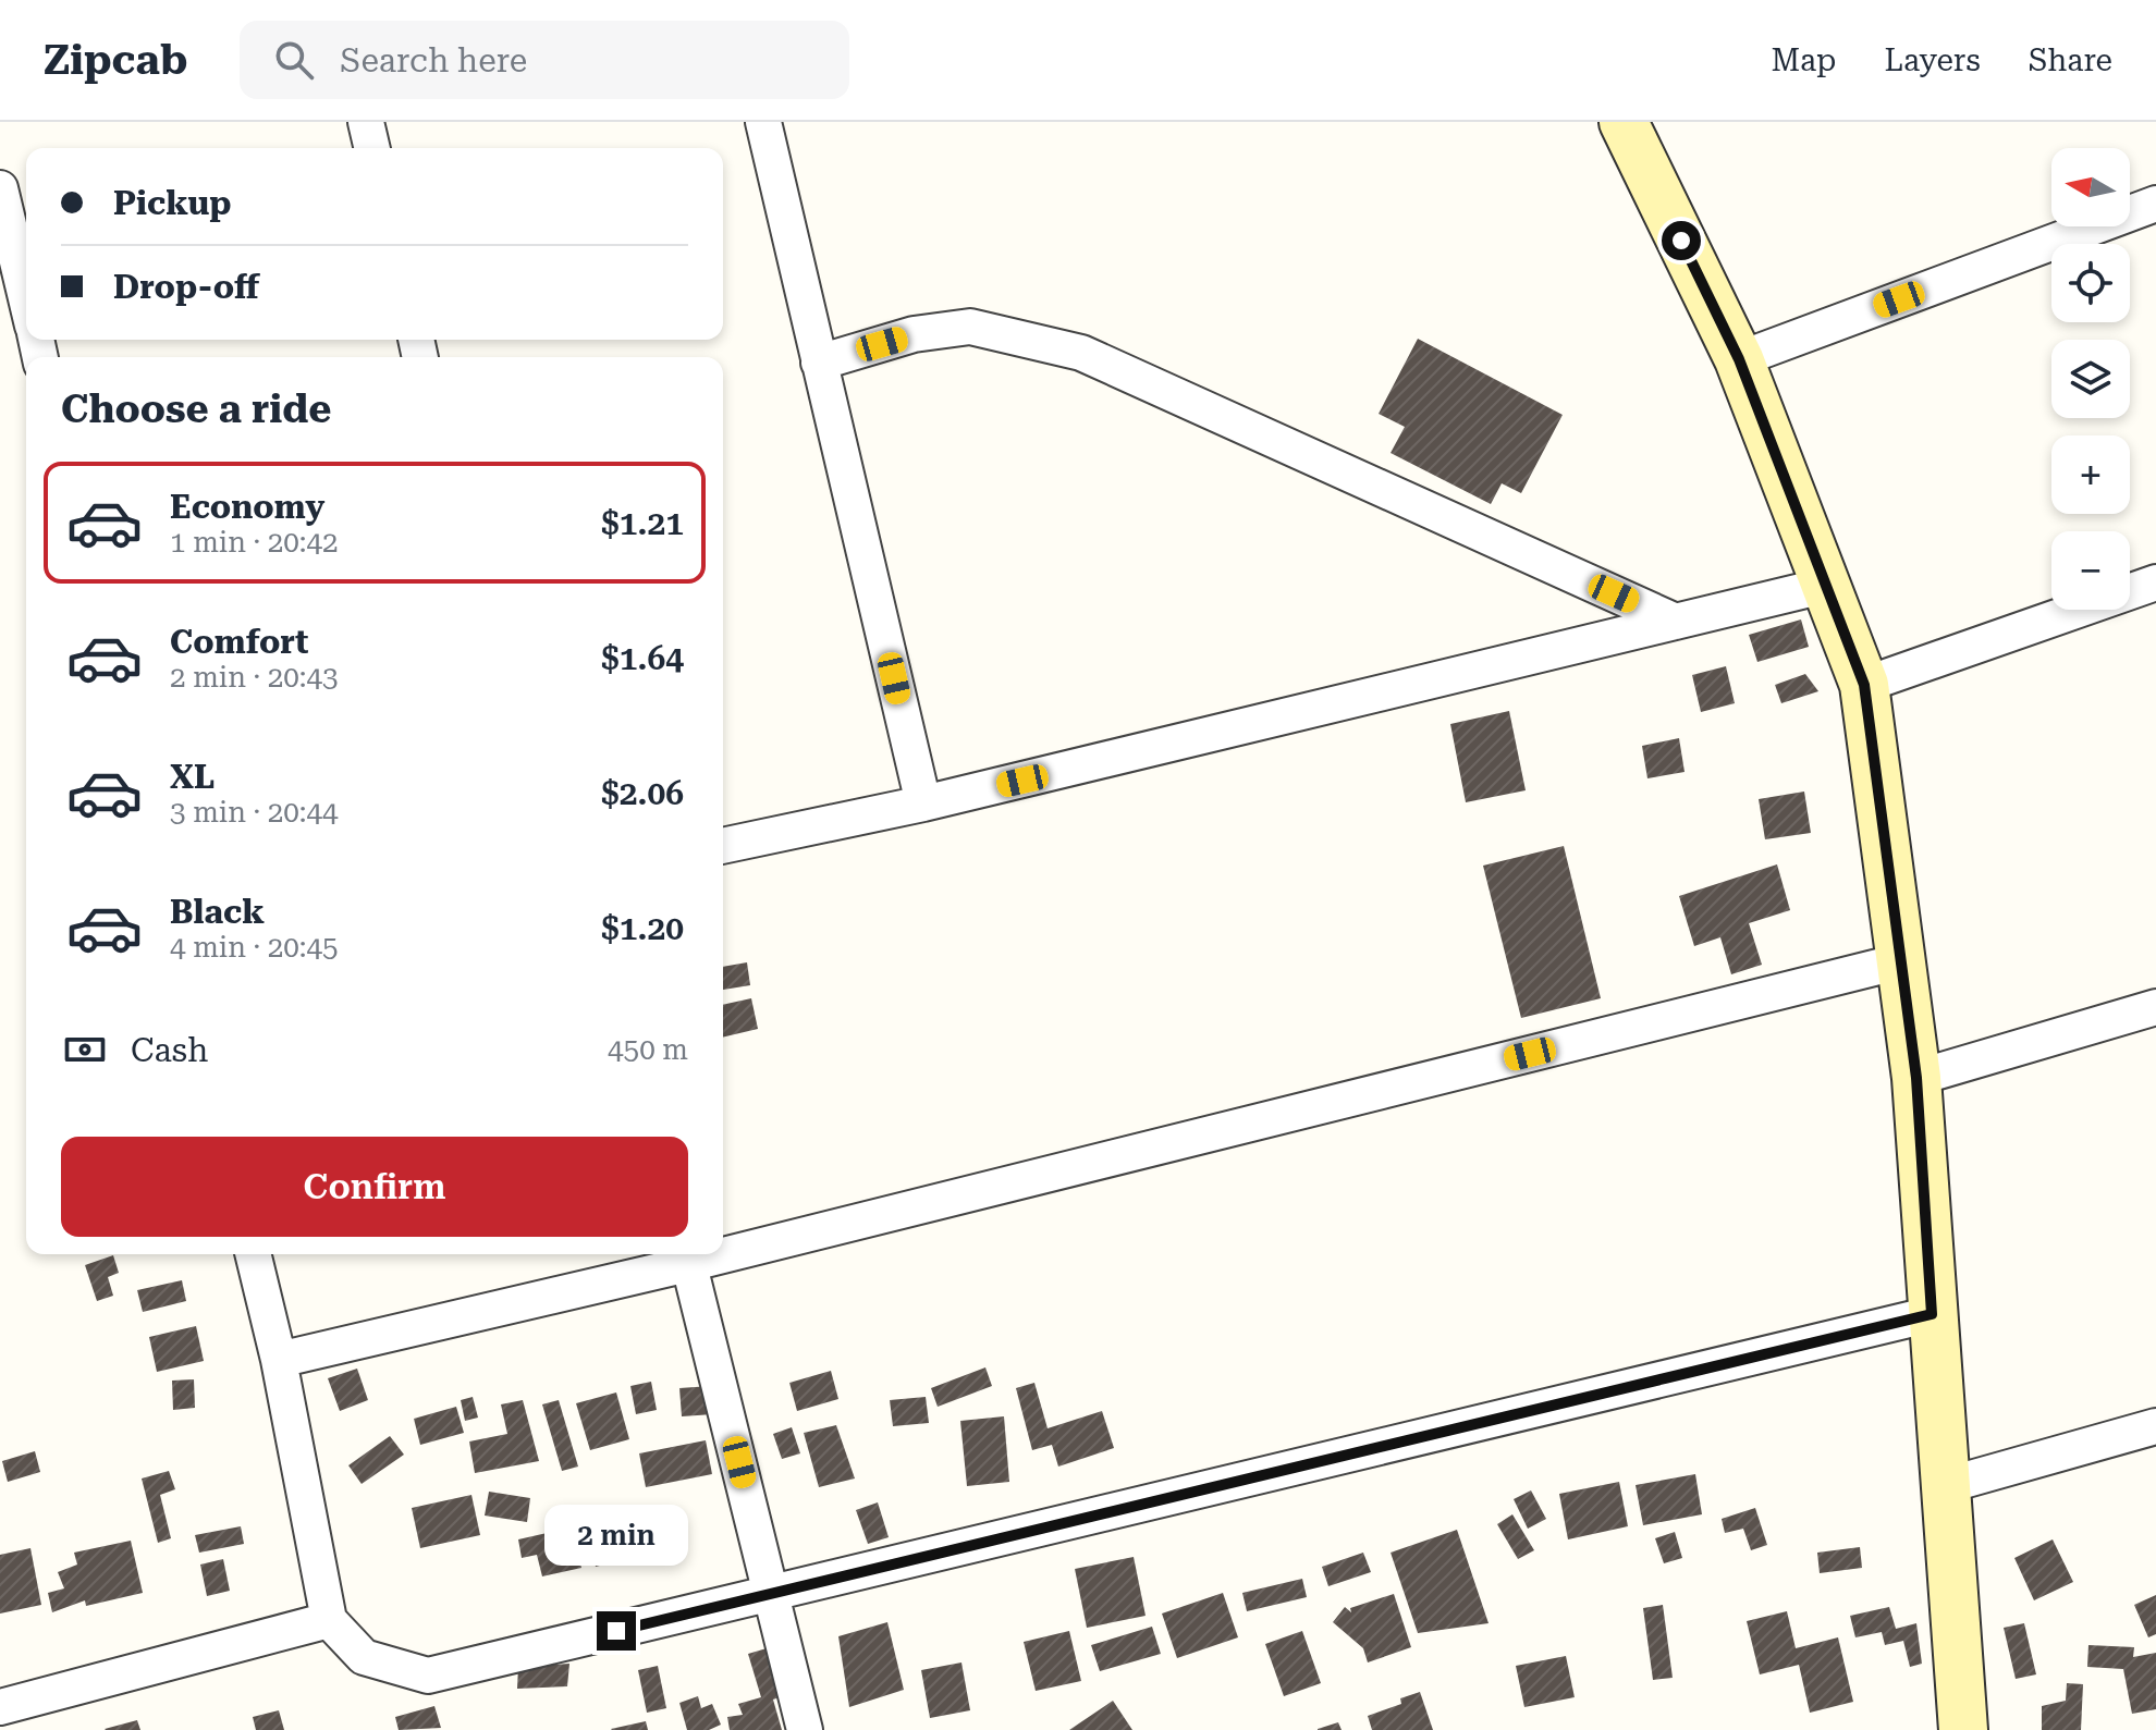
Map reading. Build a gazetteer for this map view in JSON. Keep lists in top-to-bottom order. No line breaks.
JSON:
{"north":"left","page":{"header":"Zipcab","search":"Search here","nav":["Map","Layers","Share"],"map_buttons":["+","−"],"banner":["Pickup","Drop-off"],"heading":"Choose a ride","list":[{"name":"Economy","note":"1 min · 20:42","value":"$1.21"},{"name":"Comfort","note":"2 min · 20:43","value":"$1.64"},{"name":"XL","note":"3 min · 20:44","value":"$2.06"},{"name":"Black","note":"4 min · 20:45","value":"$1.20"}],"pay":["Cash","450 m"],"buttons":"Confirm","bubble":"2 min"}}
